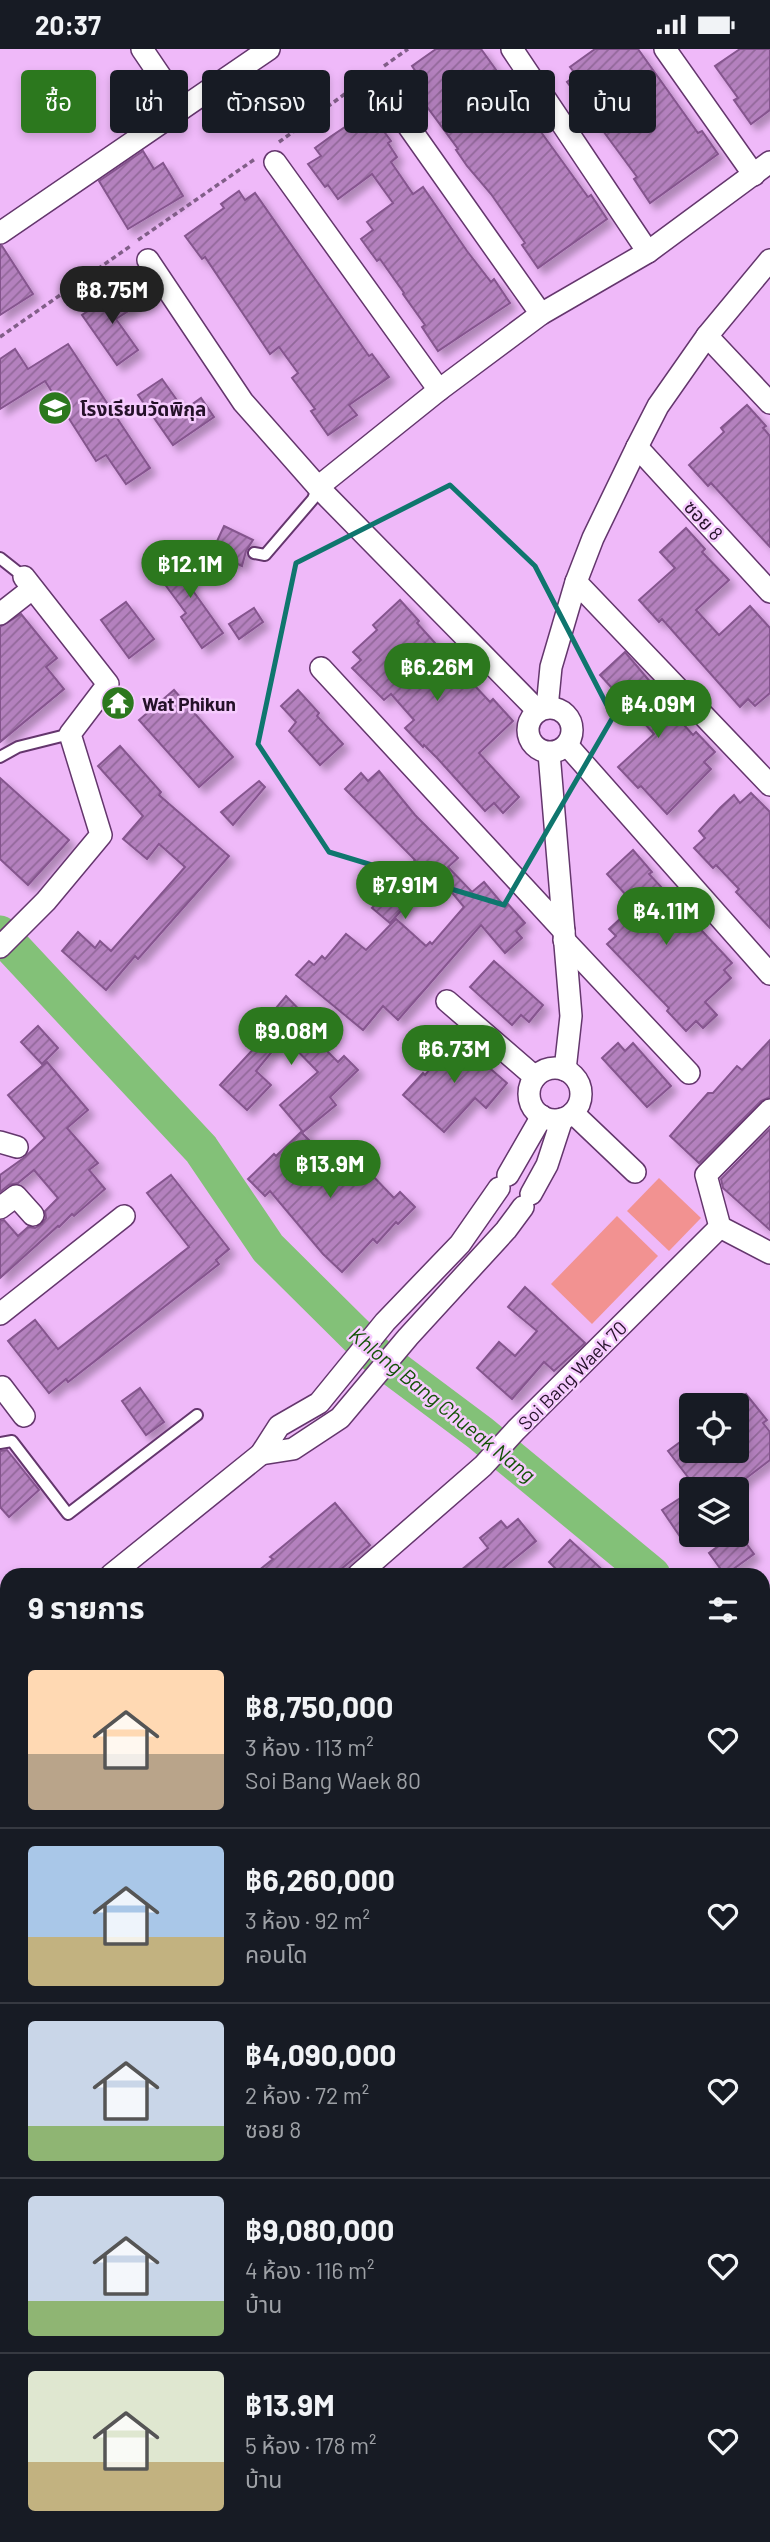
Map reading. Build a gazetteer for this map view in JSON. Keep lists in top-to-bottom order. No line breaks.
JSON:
{"streets":{"street":["ซอย 8","Soi Bang Waek 70"]},"water":["Khlong Bang Chueak Nang"],"places":{"school or university":["โรงเรียนวัดพิกุล"],"temple":["Wat Phikun"]},"page":{"status":"20:37","chip":["ซื้อ","เช่า","ตัวกรอง","ใหม่","คอนโด","บ้าน"],"price":["฿8.75M","฿12.1M","฿6.26M","฿4.09M","฿7.91M","฿4.11M","฿9.08M","฿6.73M","฿13.9M"],"heading":"9 รายการ","list":[{"name":"฿8,750,000","note":"3 ห้อง · 113 m² · Soi Bang Waek 80"},{"name":"฿6,260,000","note":"3 ห้อง · 92 m² · คอนโด"},{"name":"฿4,090,000","note":"2 ห้อง · 72 m² · ซอย 8"},{"name":"฿9,080,000","note":"4 ห้อง · 116 m² · บ้าน"},{"name":"฿13.9M","note":"5 ห้อง · 178 m² · บ้าน"}]}}
